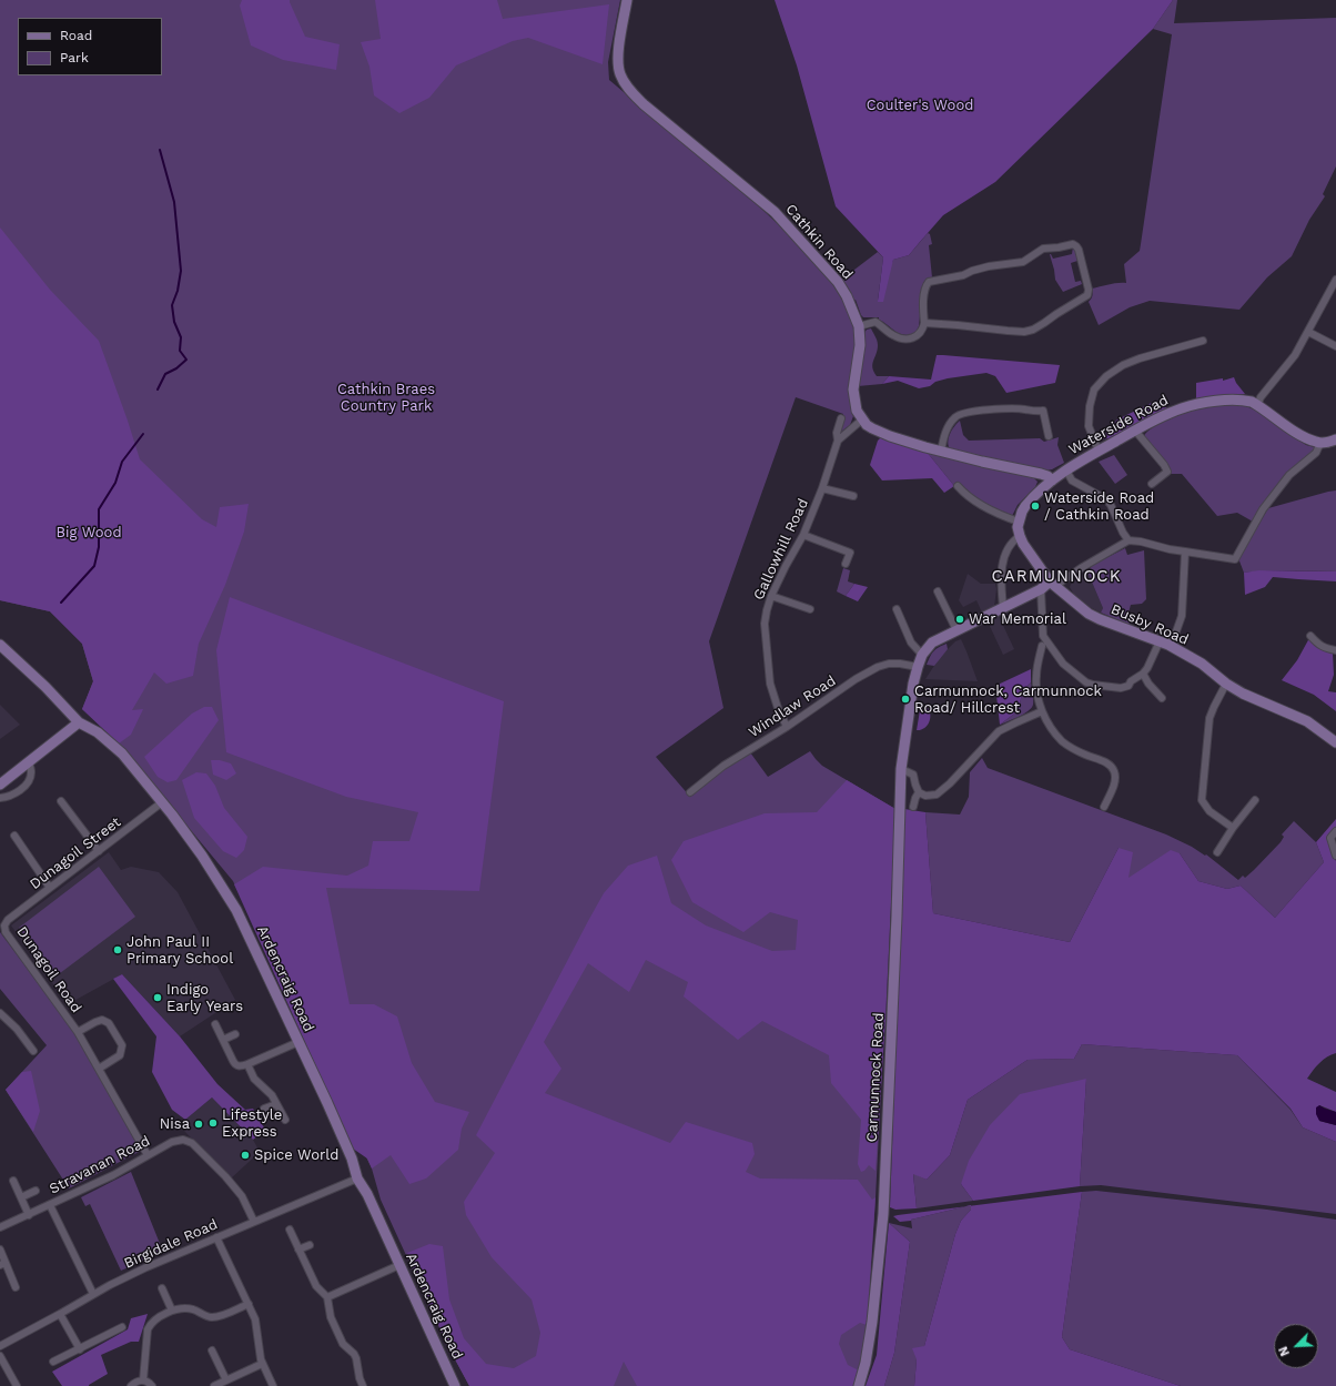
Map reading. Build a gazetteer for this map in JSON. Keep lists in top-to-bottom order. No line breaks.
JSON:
{"streets":{"street":["Cathkin Road","Waterside Road","Gallowhill Road","Busby Road","Windlaw Road","Dunagoil Street","Dunagoil Road","Ardencraig Road","Carmunnock Road","Stravanan Road","Birgidale Road"]},"crossings":[["Waterside Road","Busby Road"],["Gallowhill Road","Windlaw Road"],["Windlaw Road","Carmunnock Road"],["Dunagoil Street","Dunagoil Road"],["Dunagoil Street","Ardencraig Road"],["Dunagoil Road","Stravanan Road"],["Ardencraig Road","Birgidale Road"],["Stravanan Road","Birgidale Road"]],"districts":["CARMUNNOCK"],"parks":["Coulter's Wood","Cathkin Braes Country Park","Big Wood"],"places":["Waterside Road / Cathkin Road","War Memorial","Carmunnock, Carmunnock Road/ Hillcrest","John Paul II Primary School","Indigo Early Years","Lifestyle Express","Nisa","Spice World"],"legend":["Road","Park"],"north":"bottom left"}
